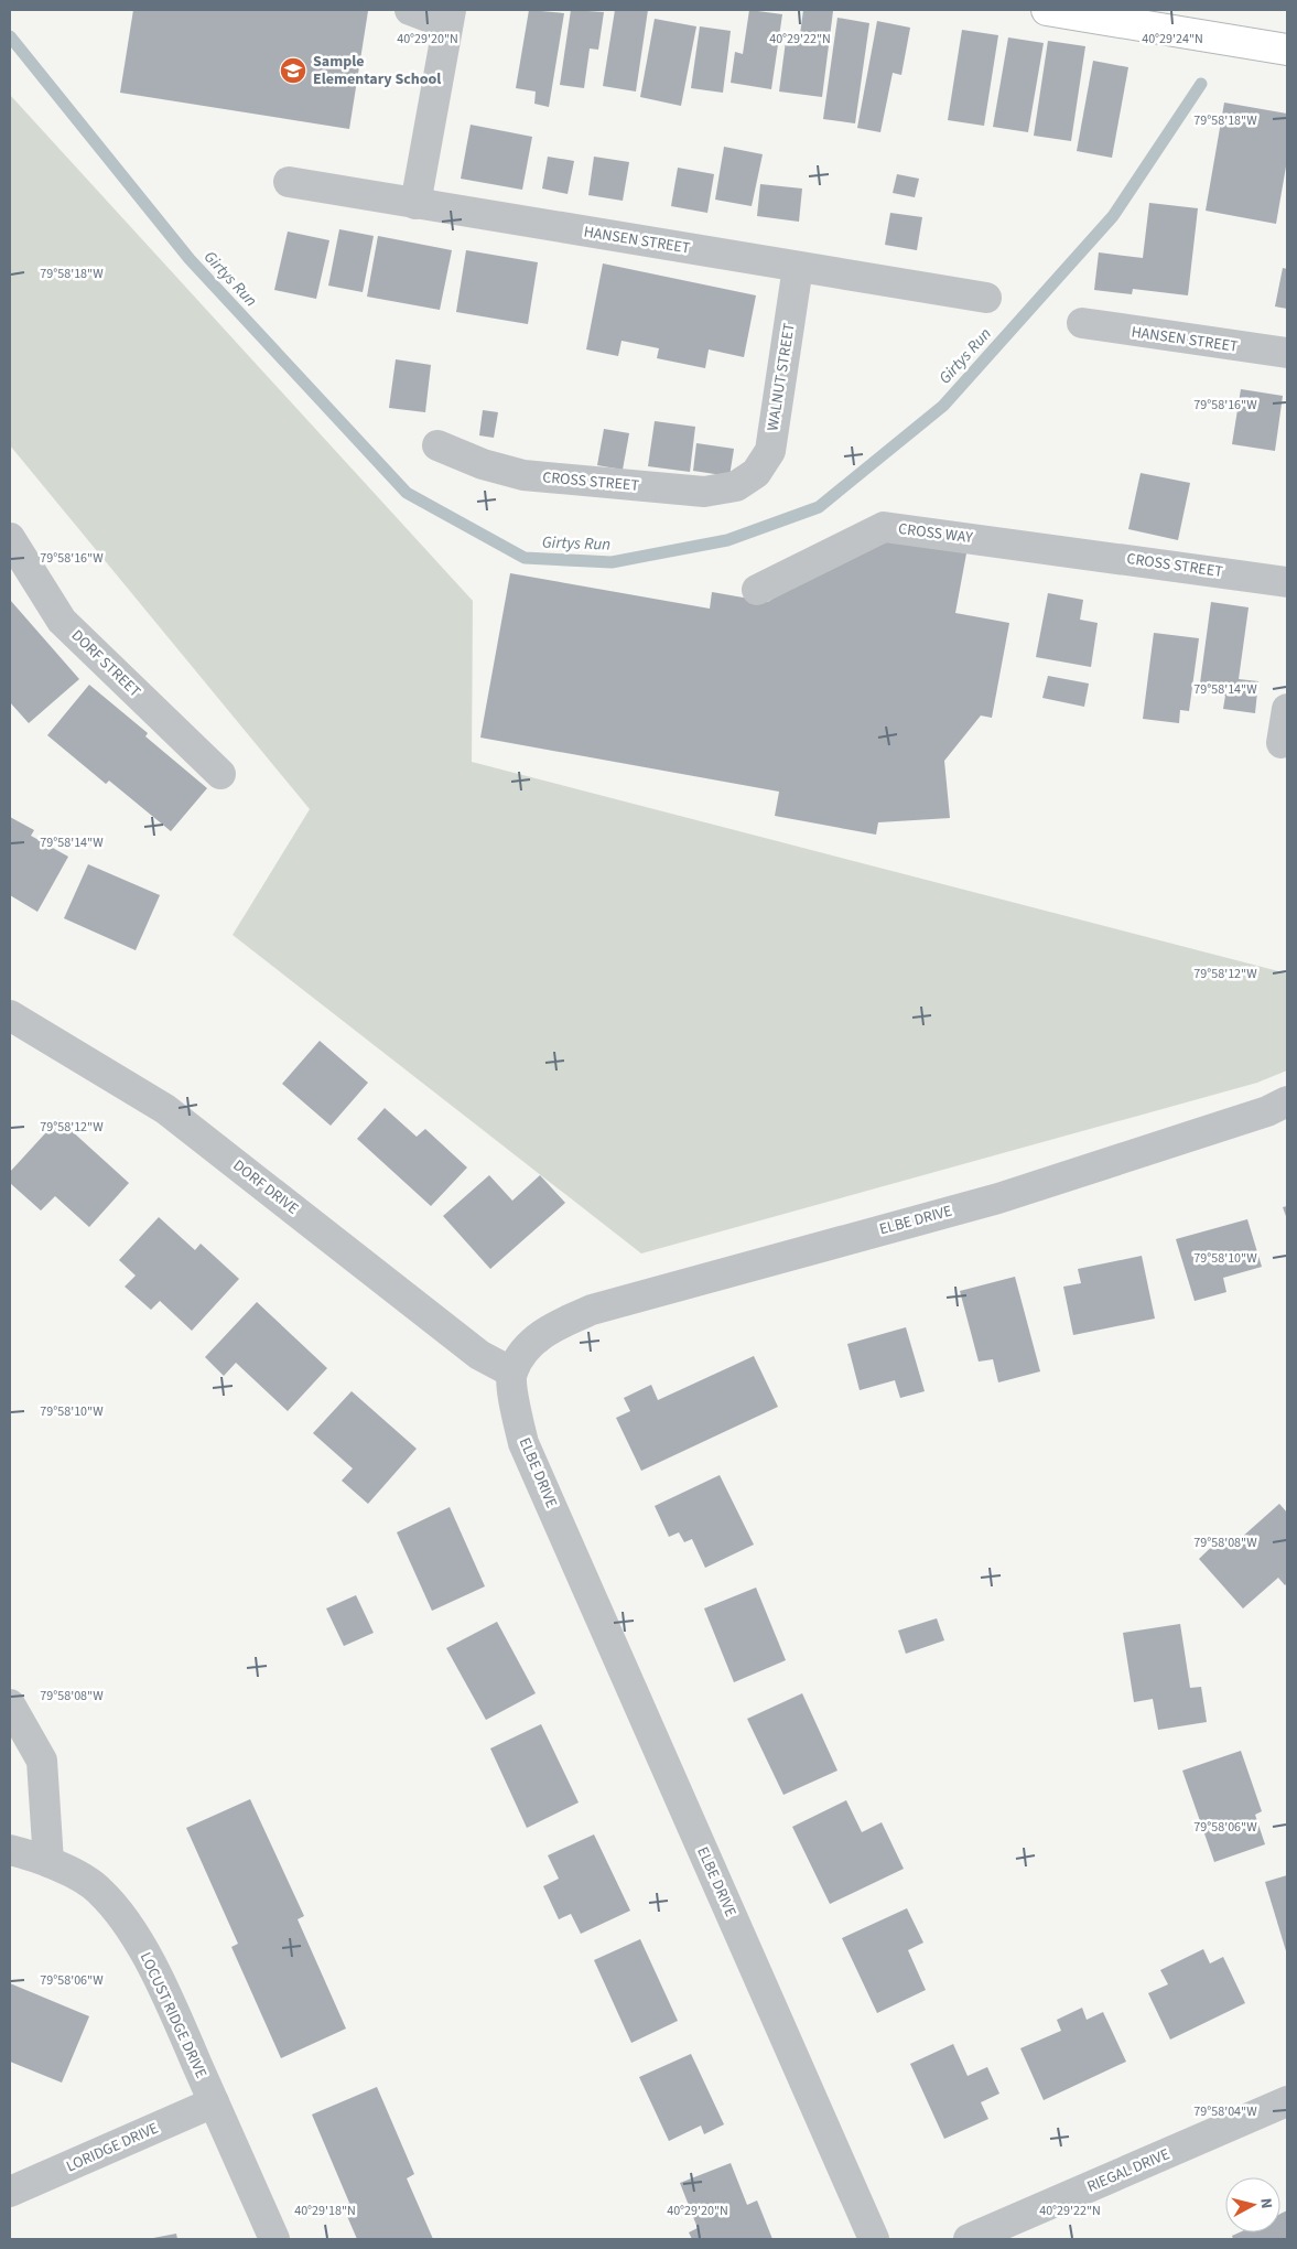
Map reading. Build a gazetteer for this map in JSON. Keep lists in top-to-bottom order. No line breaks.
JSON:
{"streets":{"street":["HANSEN STREET","WALNUT STREET","CROSS STREET","CROSS WAY","DORF STREET","DORF DRIVE","ELBE DRIVE","LOCUST RIDGE DRIVE","LORIDGE DRIVE","RIEGAL DRIVE"]},"crossings":[["HANSEN STREET","WALNUT STREET"],["WALNUT STREET","CROSS STREET"],["CROSS STREET","CROSS WAY"],["DORF DRIVE","ELBE DRIVE"],["LOCUST RIDGE DRIVE","LORIDGE DRIVE"]],"water":["Girtys Run"],"places":{"school or university":["Sample Elementary School"]},"north":"right","coordinates":["40°29'20\"N","40°29'22\"N","40°29'24\"N","79°58'18\"W","79°58'16\"W","79°58'14\"W","79°58'12\"W","79°58'10\"W","79°58'08\"W","79°58'06\"W","79°58'04\"W","40°29'18\"N"]}
